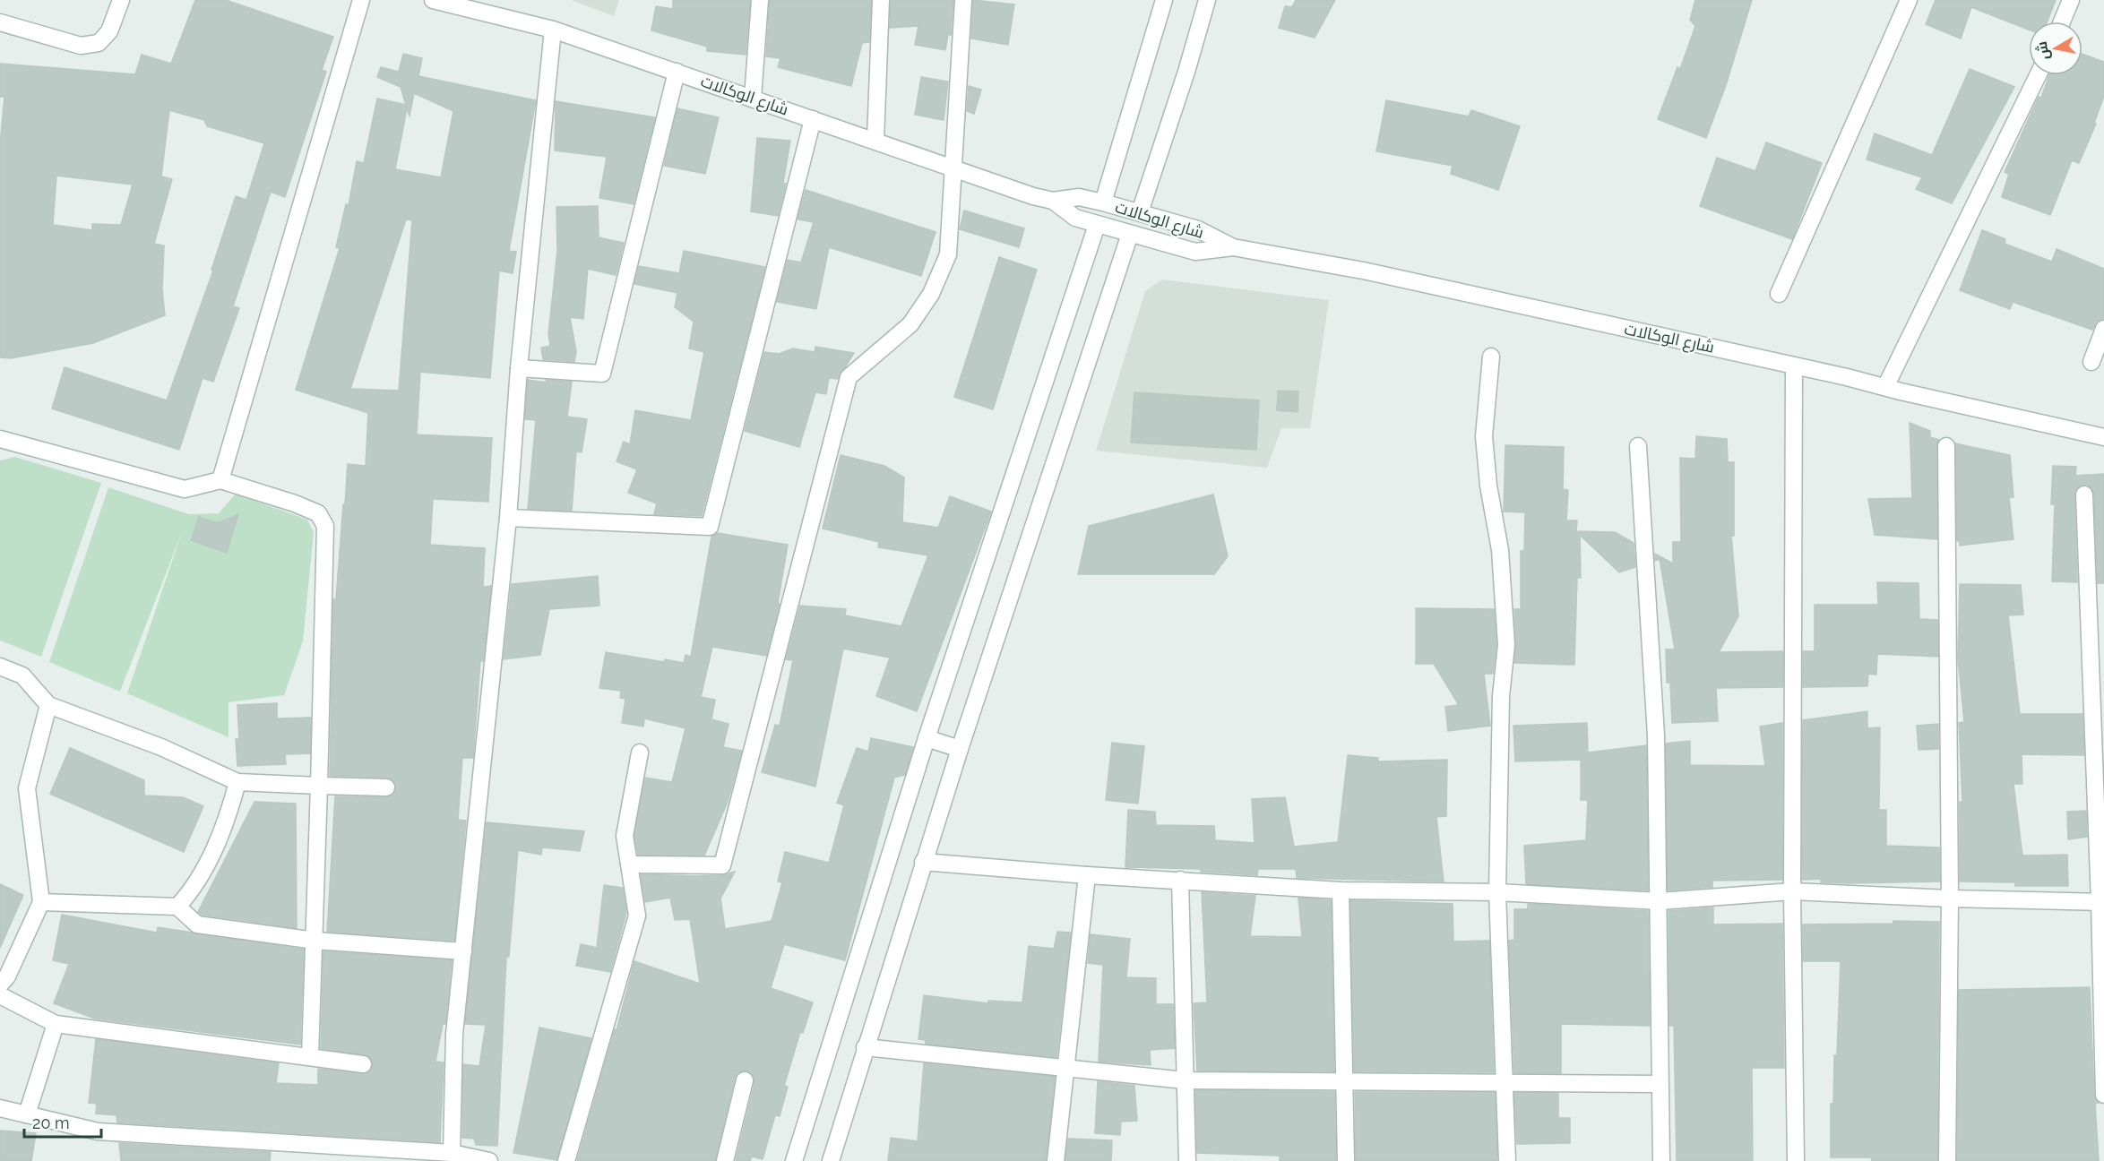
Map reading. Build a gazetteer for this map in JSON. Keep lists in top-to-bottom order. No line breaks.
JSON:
{"streets":{"street":["شارع الوكالات"]},"scale_bar":"20 m","north":"left"}
